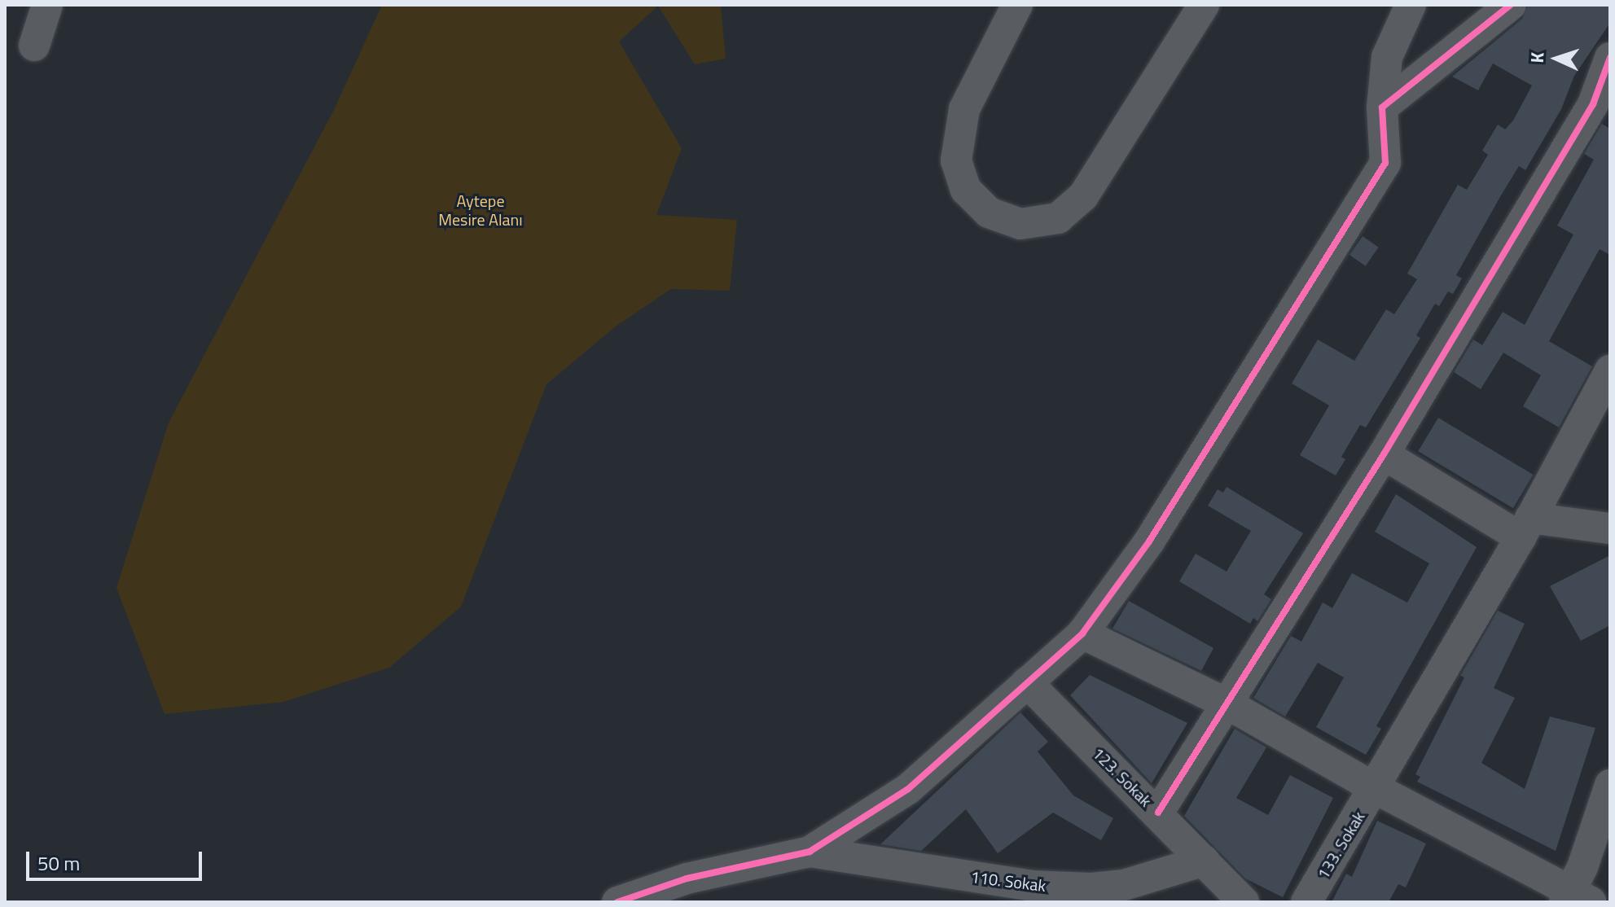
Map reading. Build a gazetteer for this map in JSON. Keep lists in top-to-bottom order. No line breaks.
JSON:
{"streets":{"street":["123. Sokak","133. Sokak","110. Sokak"]},"crossings":[["123. Sokak","110. Sokak"]],"parks":["Aytepe Mesire Alanı"],"scale_bar":"50 m","north":"left"}
